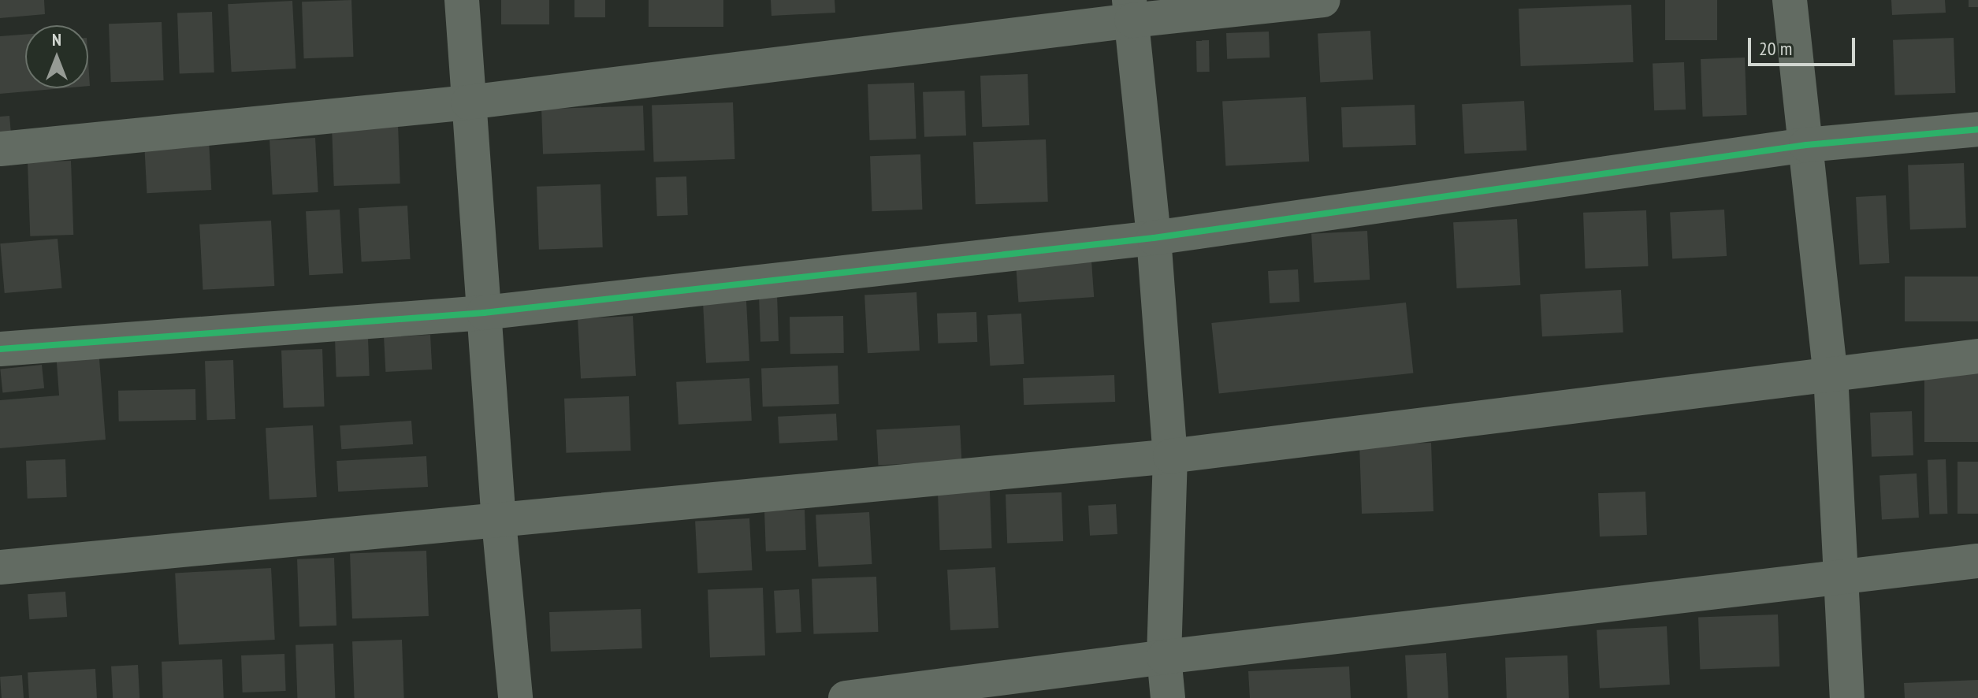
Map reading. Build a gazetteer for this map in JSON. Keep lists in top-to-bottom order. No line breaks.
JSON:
{"scale_bar":"20 m","north":"top"}
